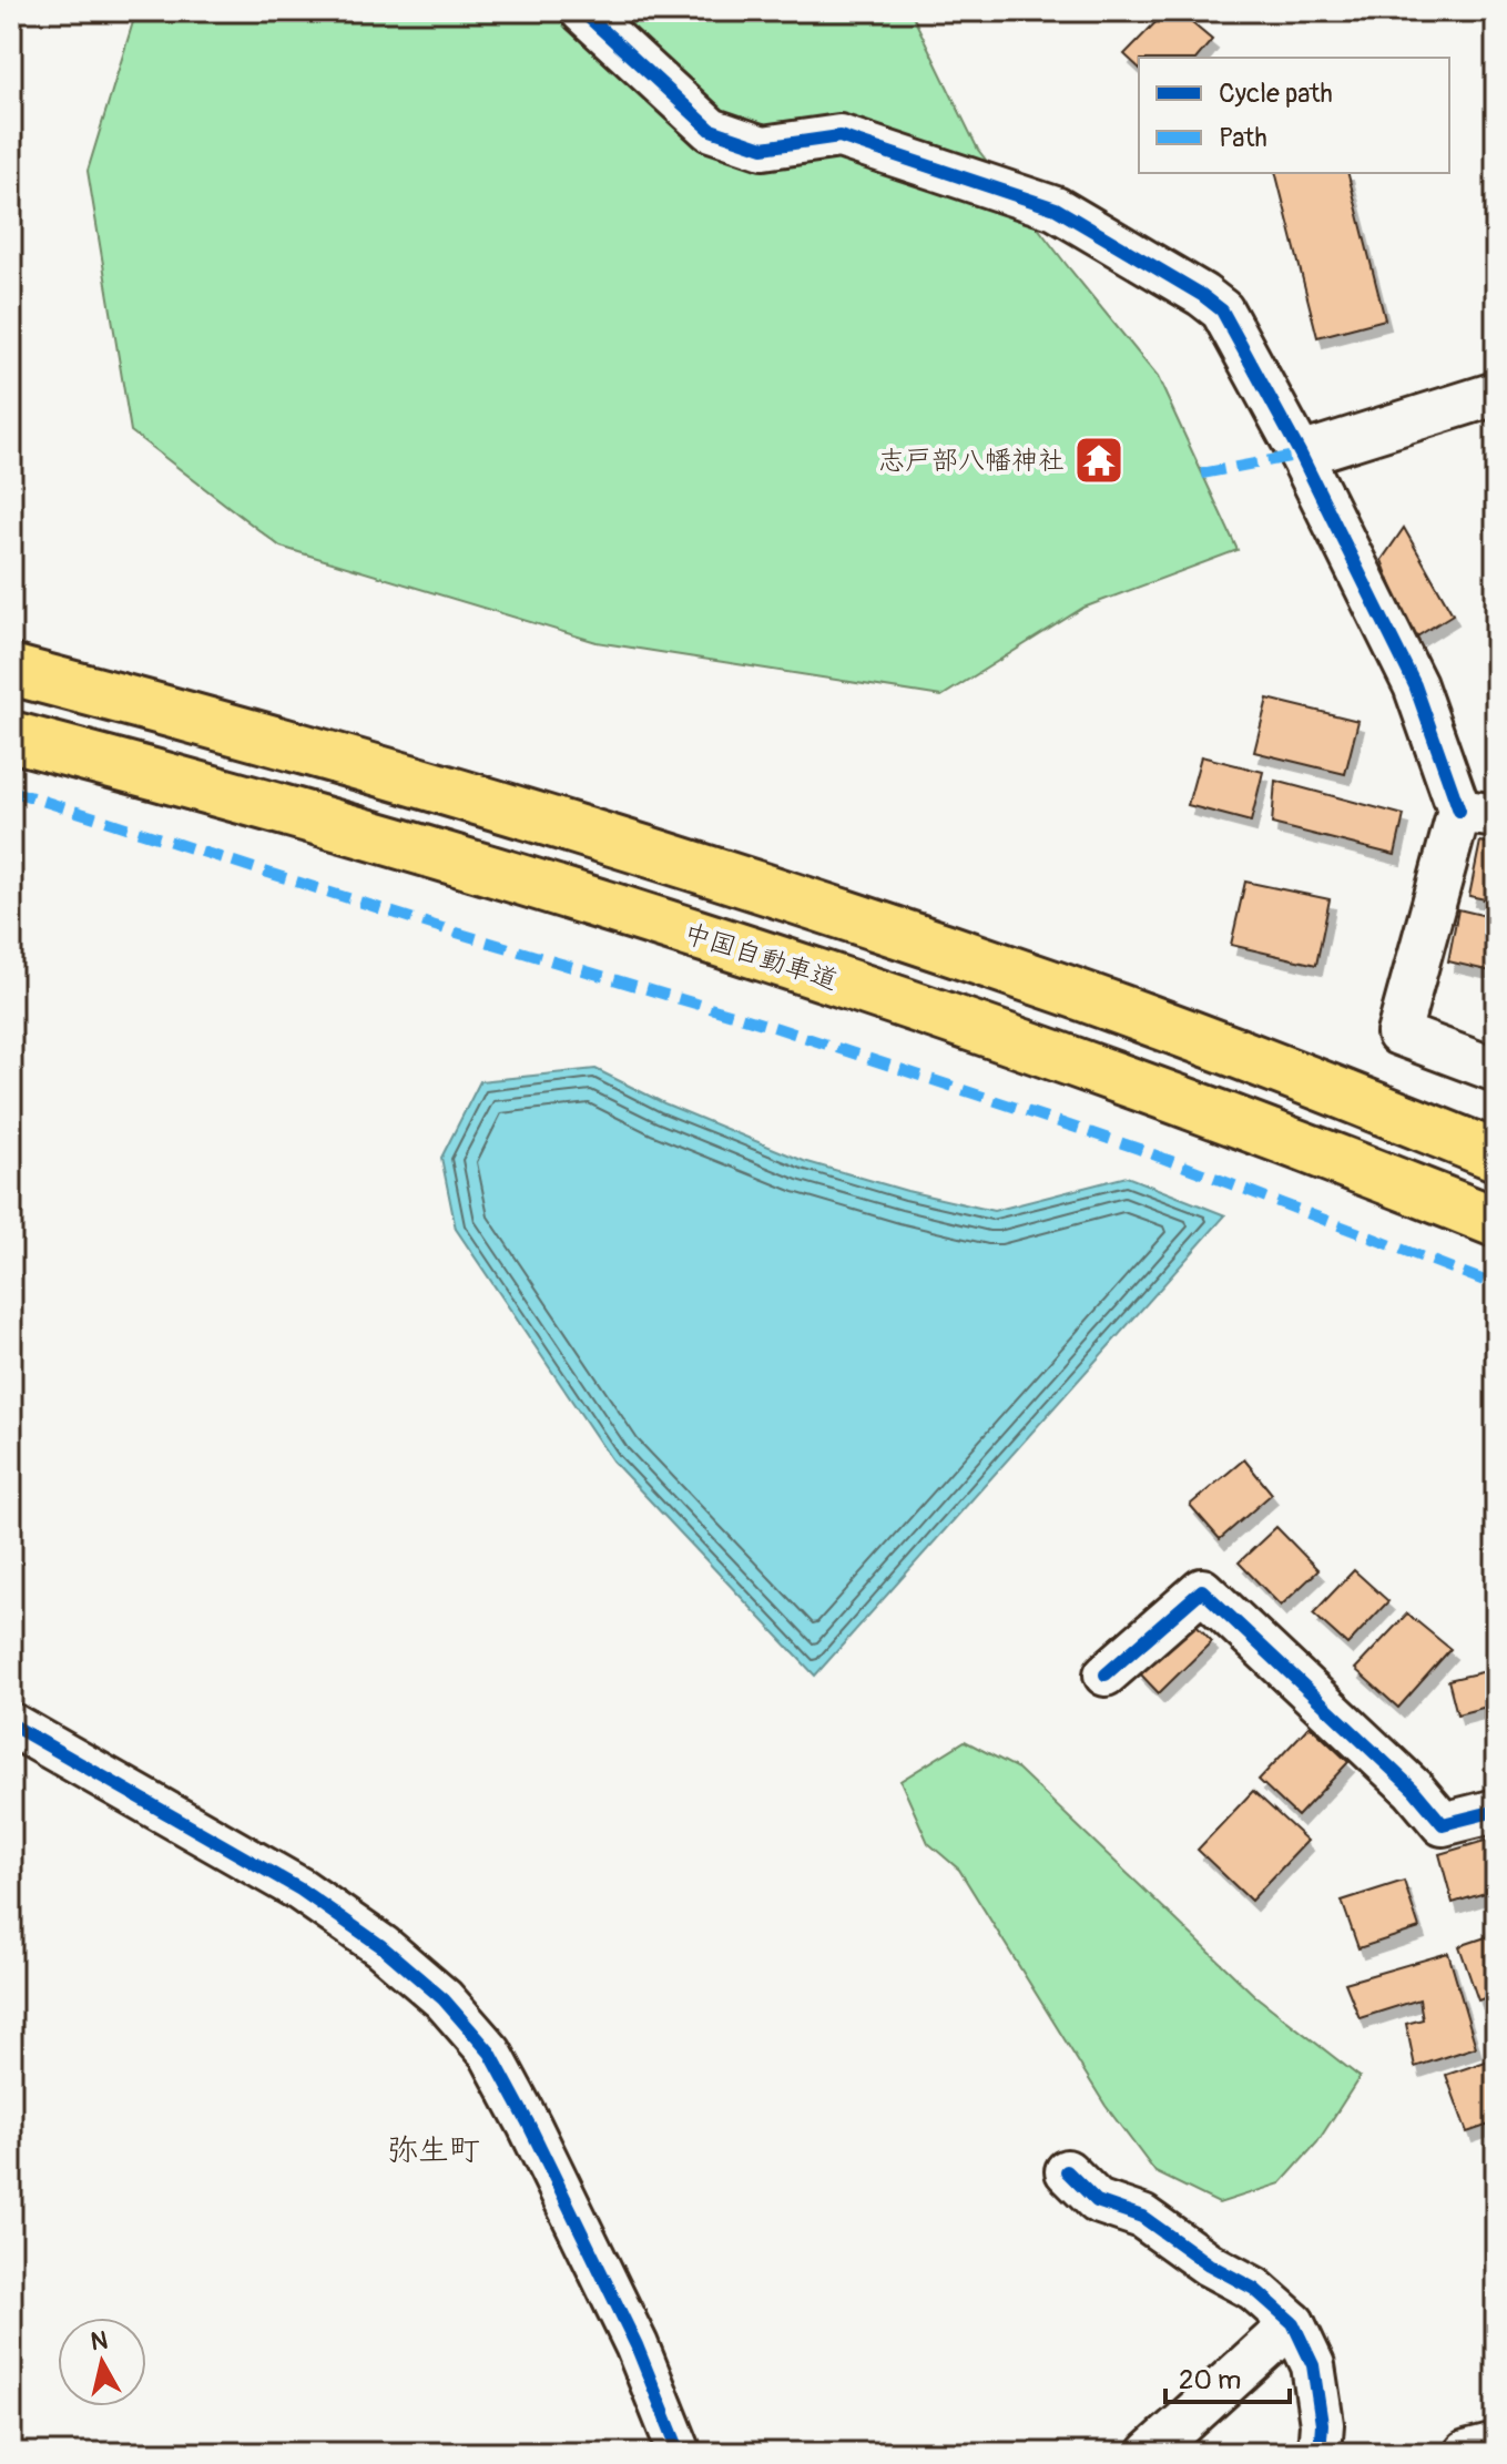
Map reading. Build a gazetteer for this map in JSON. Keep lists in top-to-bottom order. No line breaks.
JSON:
{"streets":{"highway":["中国自動車道"]},"districts":["弥生町"],"places":{"temple":["志戸部八幡神社"]},"legend":["Cycle path","Path"],"scale_bar":"20 m","north":"top"}
